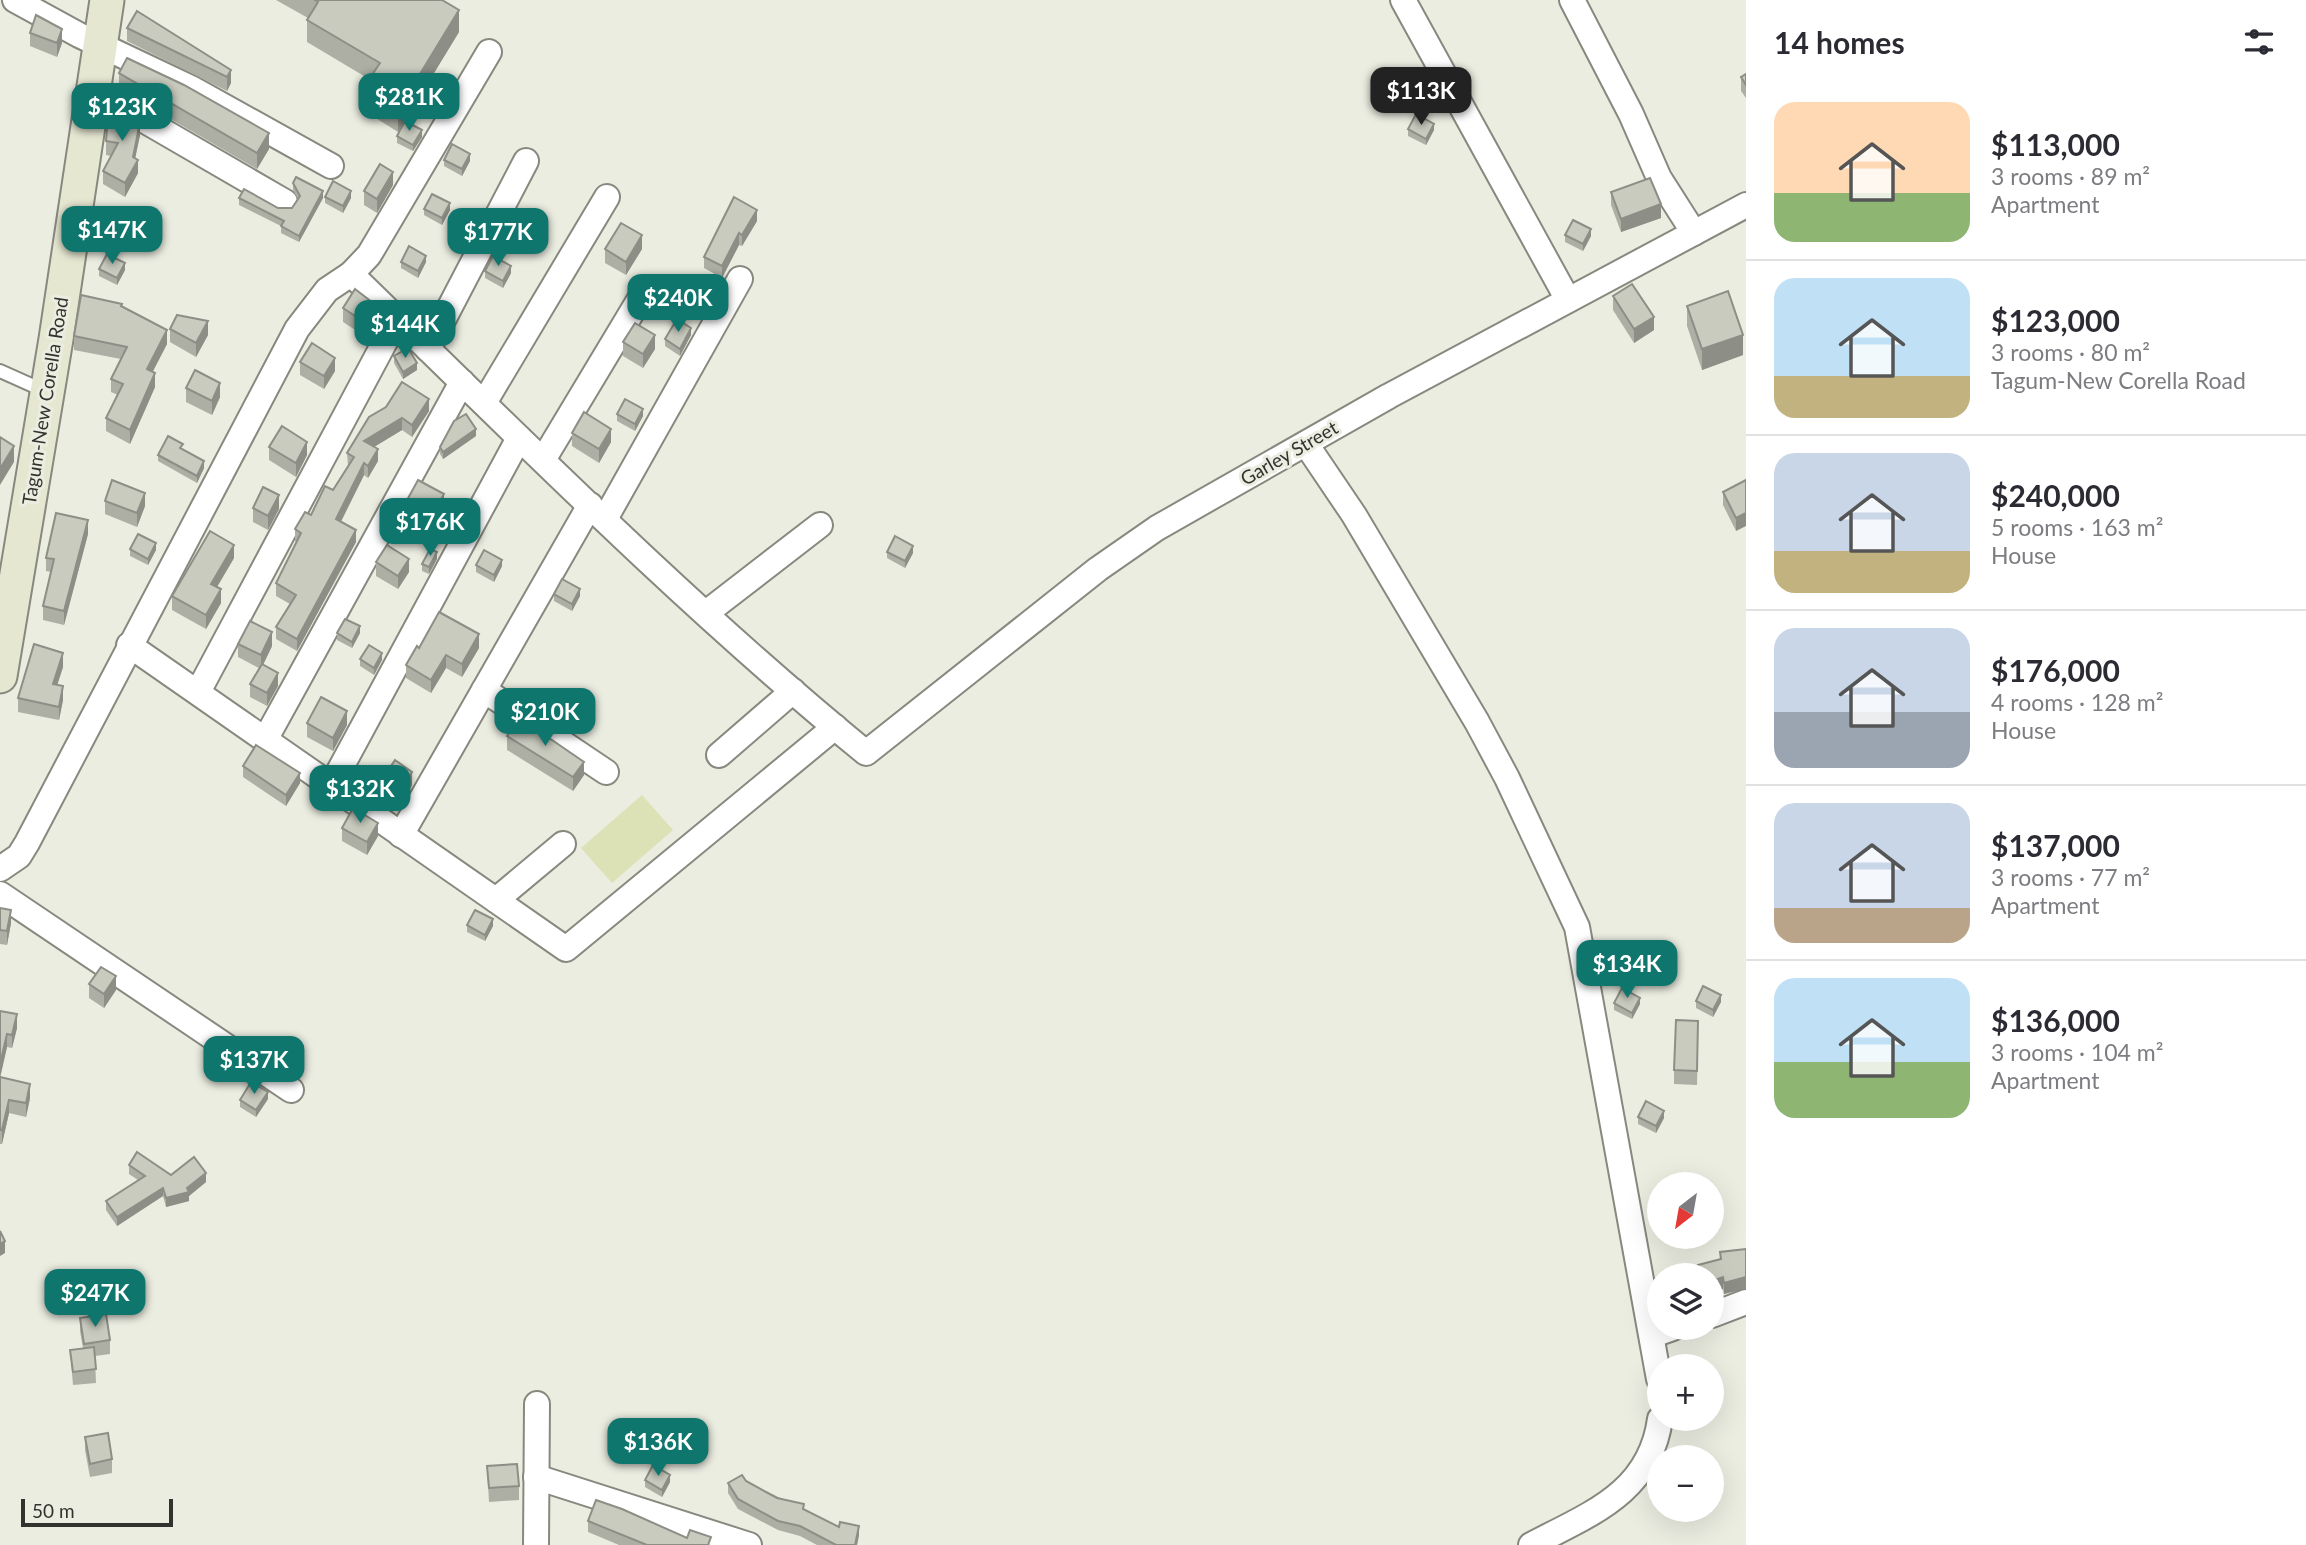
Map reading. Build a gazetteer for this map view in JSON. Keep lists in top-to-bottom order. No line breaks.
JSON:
{"streets":{"main road":["Tagum-New Corella Road"],"street":["Garley Street"]},"scale_bar":"50 m","north":"bottom left","page":{"heading":"14 homes","price":["$113K","$281K","$123K","$147K","$177K","$240K","$144K","$176K","$210K","$132K","$134K","$137K","$247K","$136K"],"list":[{"name":"$113,000","note":"3 rooms · 89 m² · Apartment"},{"name":"$123,000","note":"3 rooms · 80 m² · Tagum-New Corella Road"},{"name":"$240,000","note":"5 rooms · 163 m² · House"},{"name":"$176,000","note":"4 rooms · 128 m² · House"},{"name":"$137,000","note":"3 rooms · 77 m² · Apartment"},{"name":"$136,000","note":"3 rooms · 104 m² · Apartment"}],"map_buttons":["+","−"],"scale":"50 m"}}
